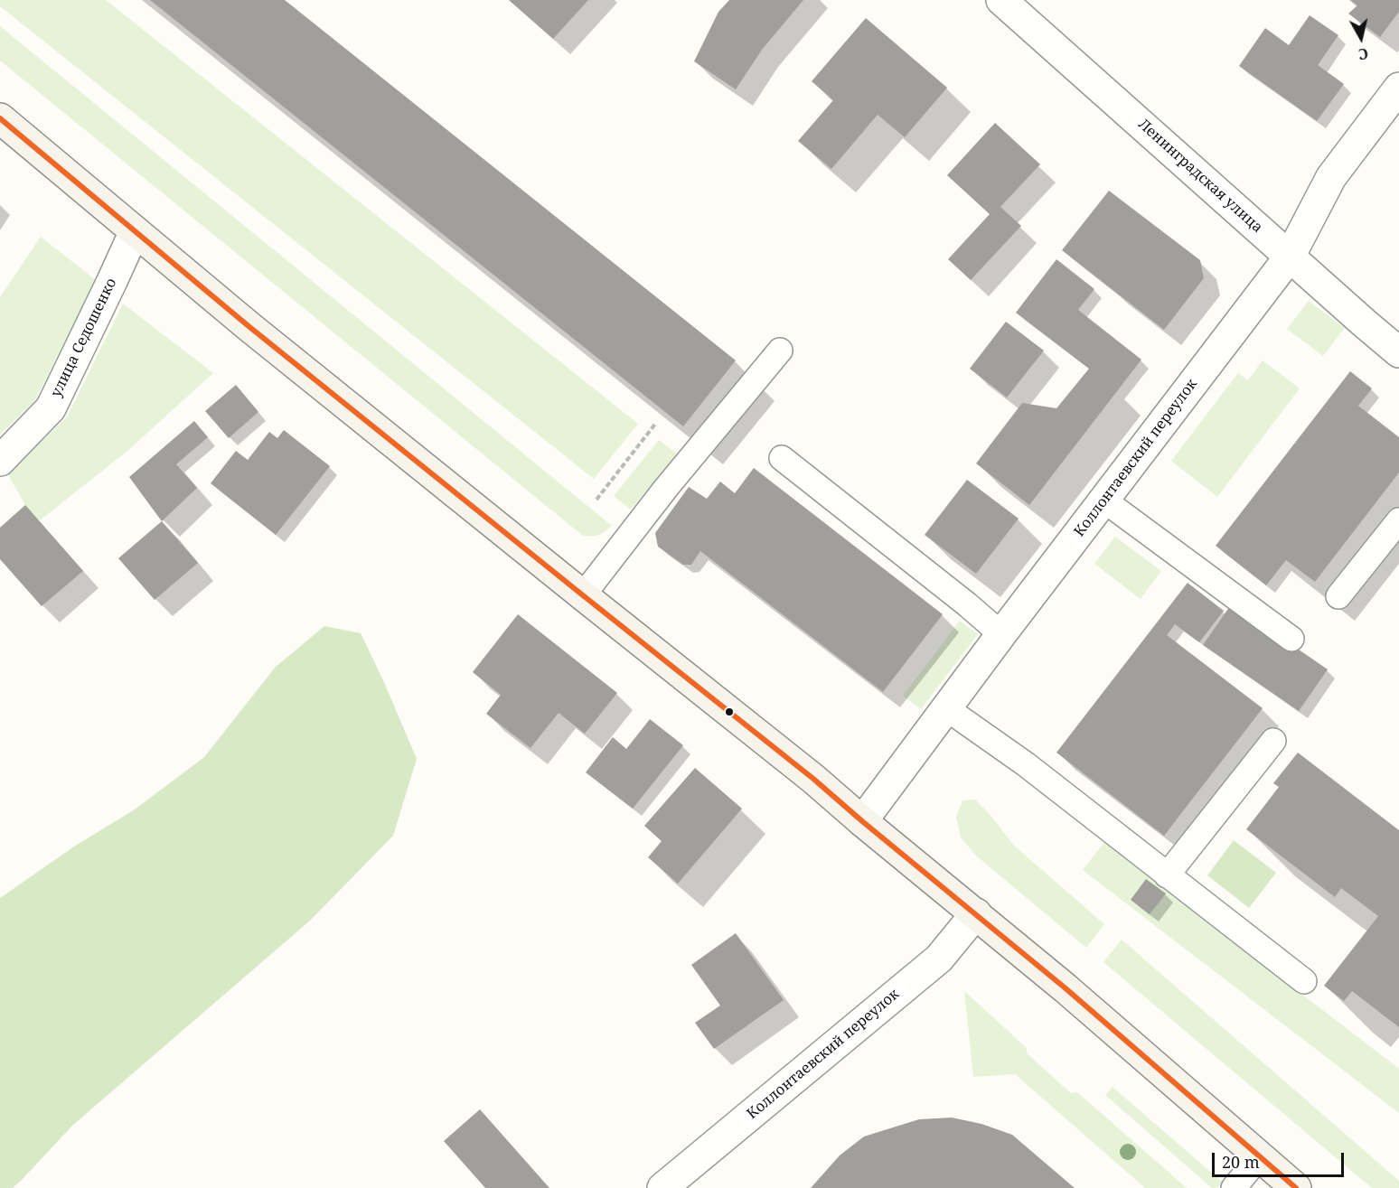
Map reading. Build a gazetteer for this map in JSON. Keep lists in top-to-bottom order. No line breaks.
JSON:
{"streets":{"street":["Ленинградская улица","улица Седошенко","Коллонтаевский переулок"]},"crossings":[["Ленинградская улица","Коллонтаевский переулок"]],"scale_bar":"20 m","north":"bottom"}
